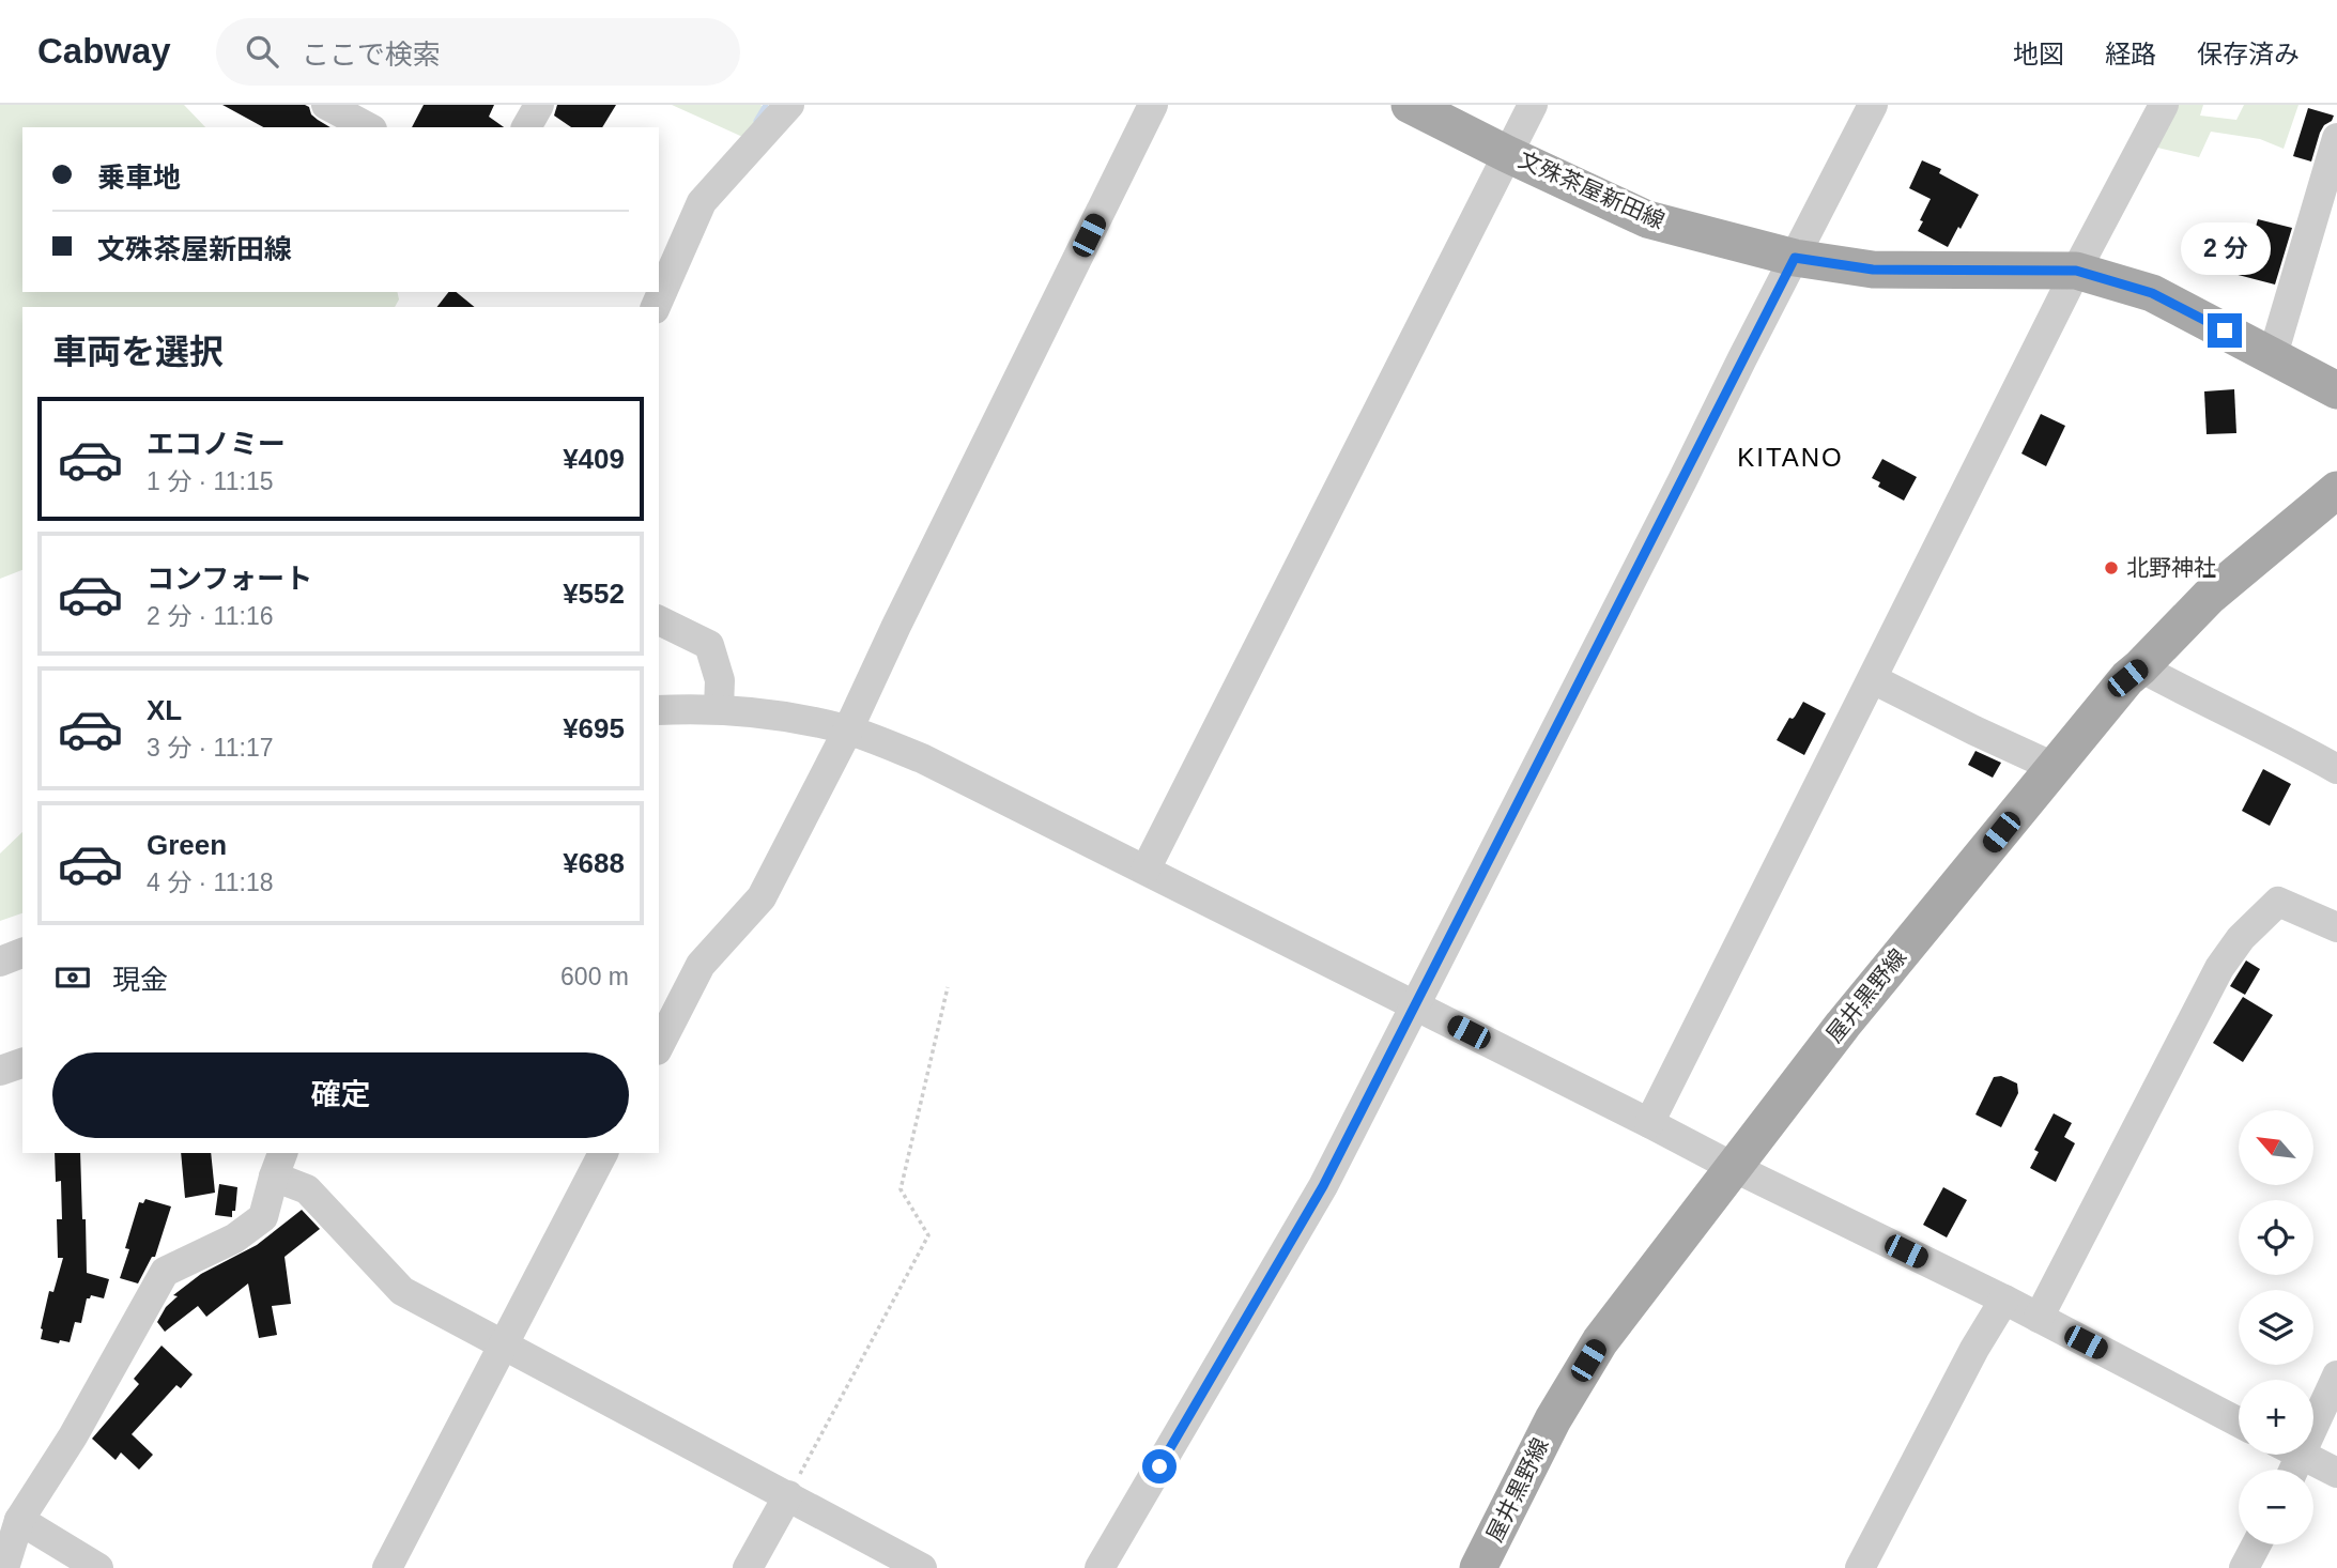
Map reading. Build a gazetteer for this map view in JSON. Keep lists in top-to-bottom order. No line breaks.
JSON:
{"streets":{"main road":["文殊茶屋新田線","屋井黒野線"]},"districts":["KITANO"],"places":["北野神社"],"north":"top left","page":{"header":"Cabway","search":"ここで検索","nav":["地図","経路","保存済み"],"banner":["乗車地","文殊茶屋新田線"],"bubble":"2 分","heading":"車両を選択","list":[{"name":"エコノミー","note":"1 分 · 11:15","value":"¥409"},{"name":"コンフォート","note":"2 分 · 11:16","value":"¥552"},{"name":"XL","note":"3 分 · 11:17","value":"¥695"},{"name":"Green","note":"4 分 · 11:18","value":"¥688"}],"pay":["現金","600 m"],"buttons":"確定","map_buttons":["+","−"]}}
